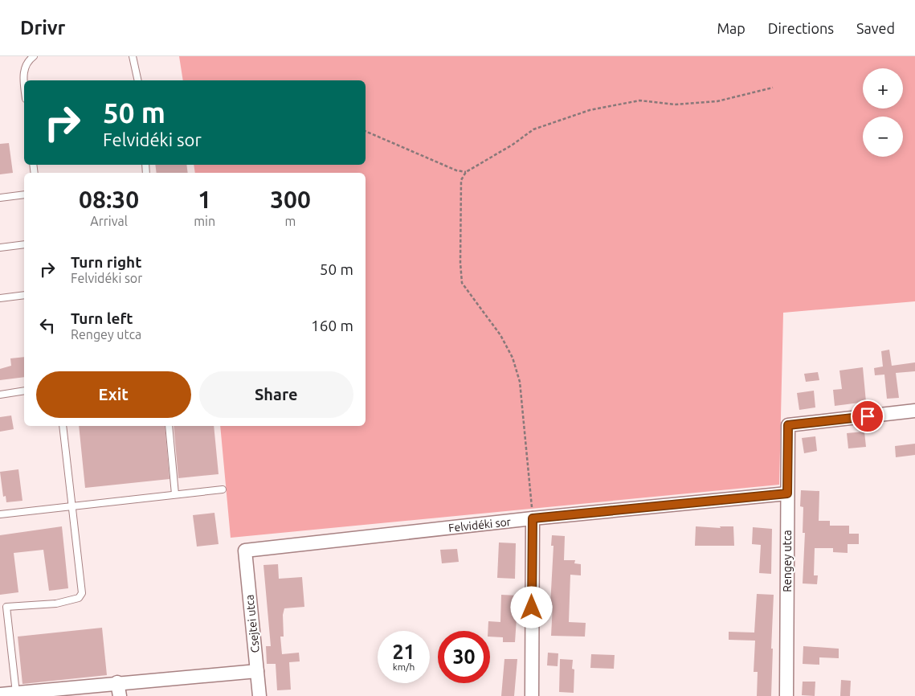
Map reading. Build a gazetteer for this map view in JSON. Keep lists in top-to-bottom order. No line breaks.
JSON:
{"streets":{"street":["Felvidéki sor","Rengey utca","Csejtei utca"]},"crossings":[["Felvidéki sor","Rengey utca"],["Felvidéki sor","Csejtei utca"]],"page":{"header":"Drivr","nav":["Map","Directions","Saved"],"map_buttons":["+","−"],"turn":["50 m","Felvidéki sor"],"eta":["08:30","Arrival","1","min","300","m"],"list":[{"name":"Turn right","note":"Felvidéki sor","value":"50 m"},{"name":"Turn left","note":"Rengey utca","value":"160 m"}],"buttons":["Exit","Share"],"speed":"21 km/h","limit":"30"}}
